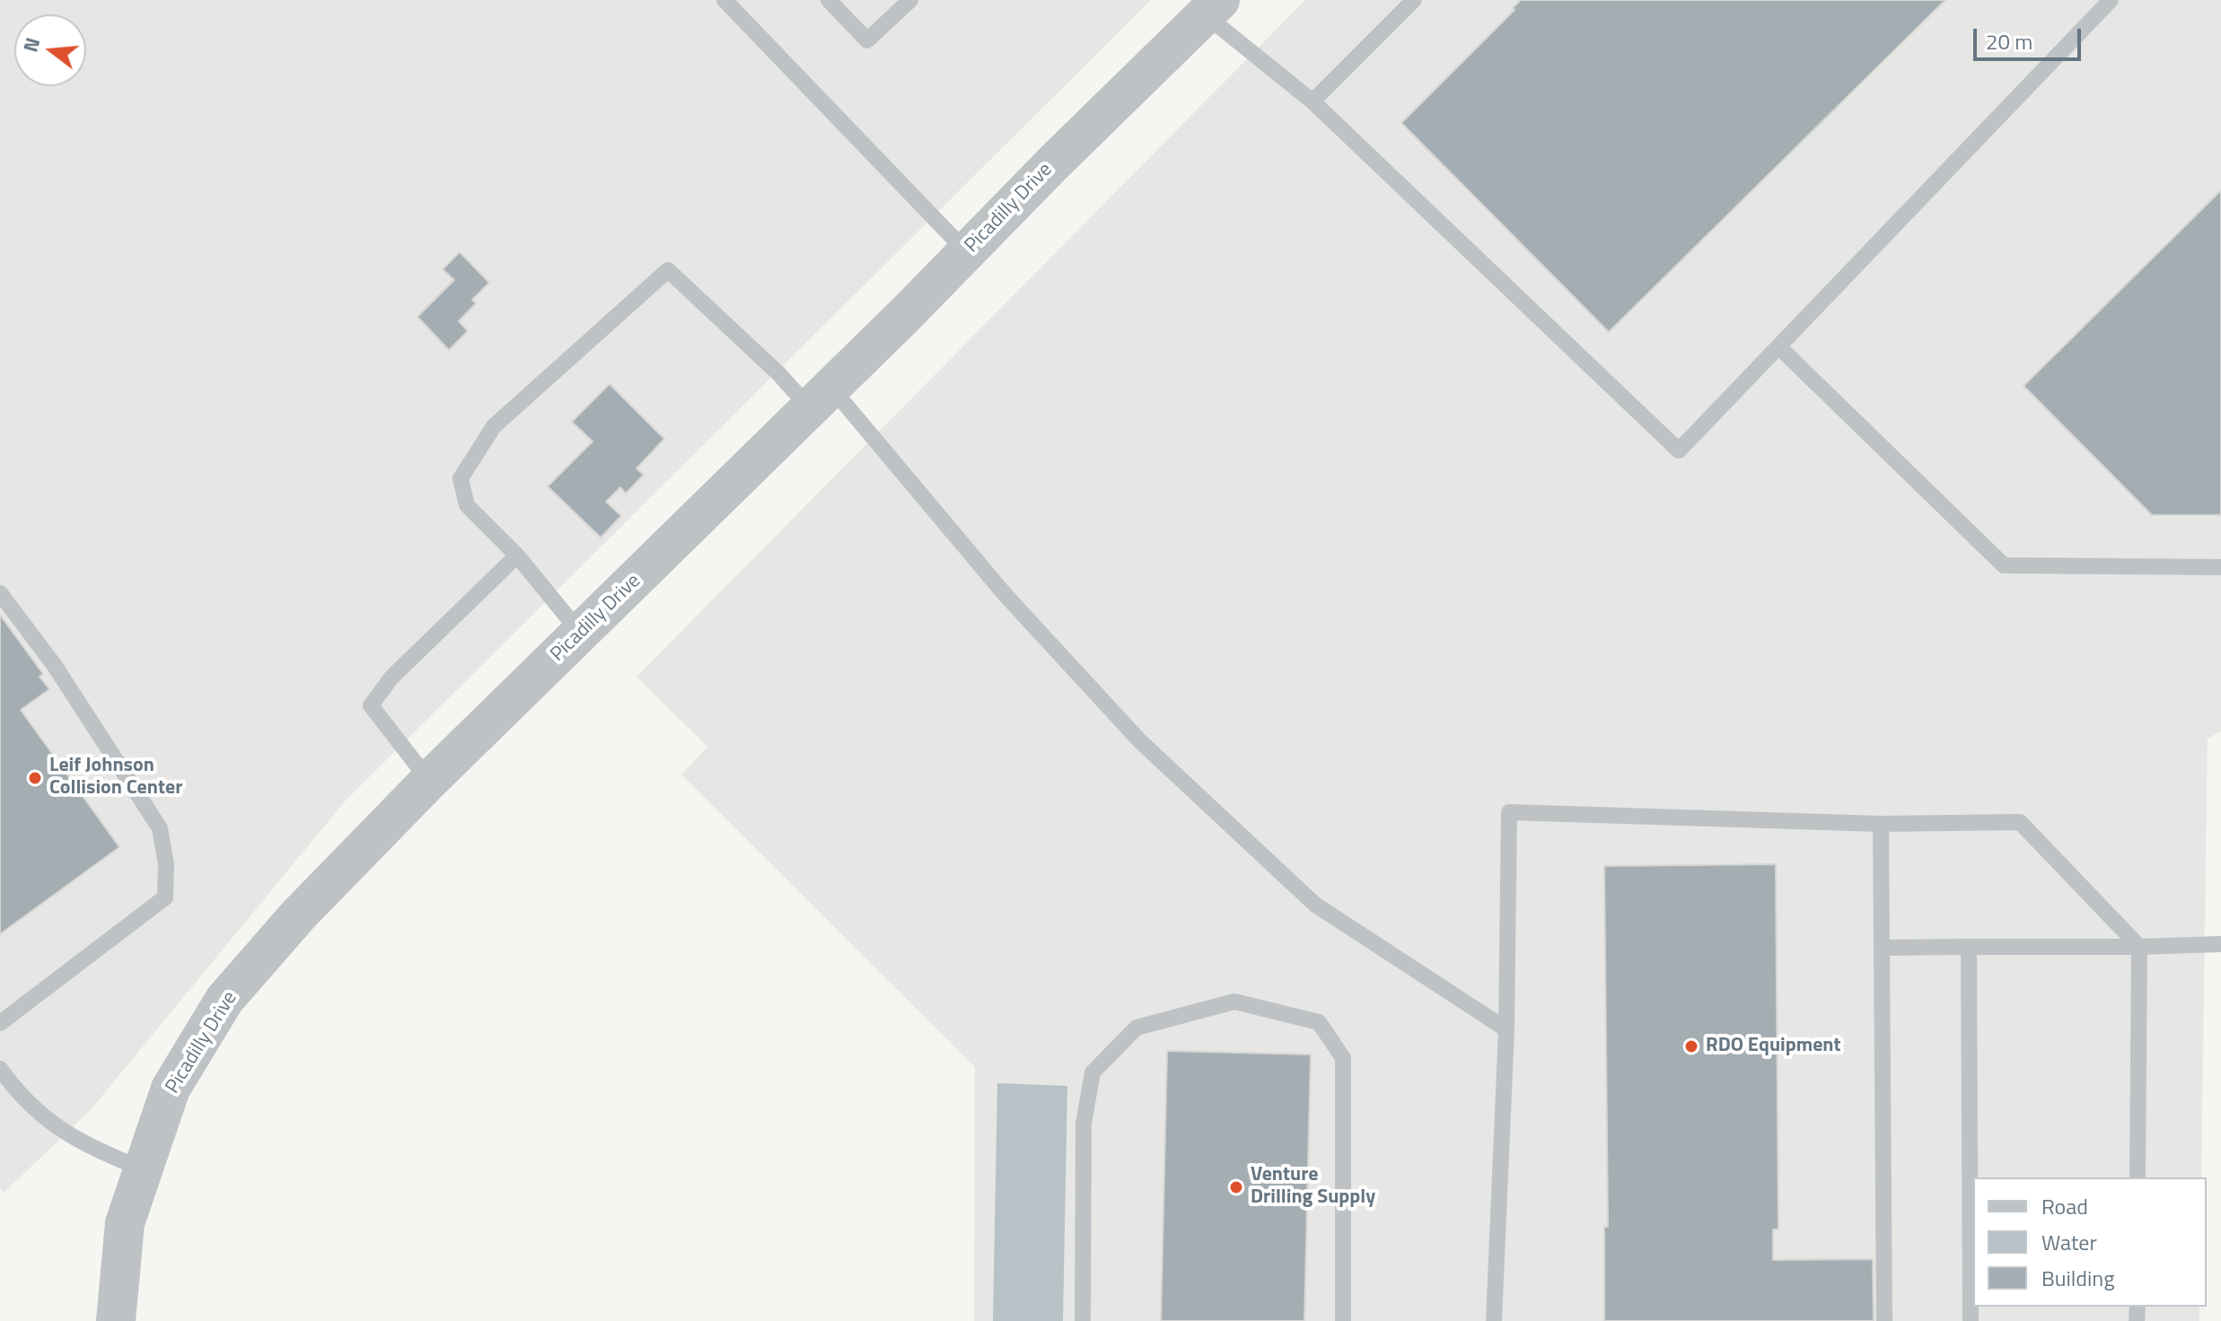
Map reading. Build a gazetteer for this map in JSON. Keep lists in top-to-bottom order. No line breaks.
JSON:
{"streets":{"street":["Picadilly Drive"]},"places":["Leif Johnson Collision Center","RDO Equipment","Venture Drilling Supply"],"legend":["Road","Water","Building"],"scale_bar":"20 m","north":"left"}
